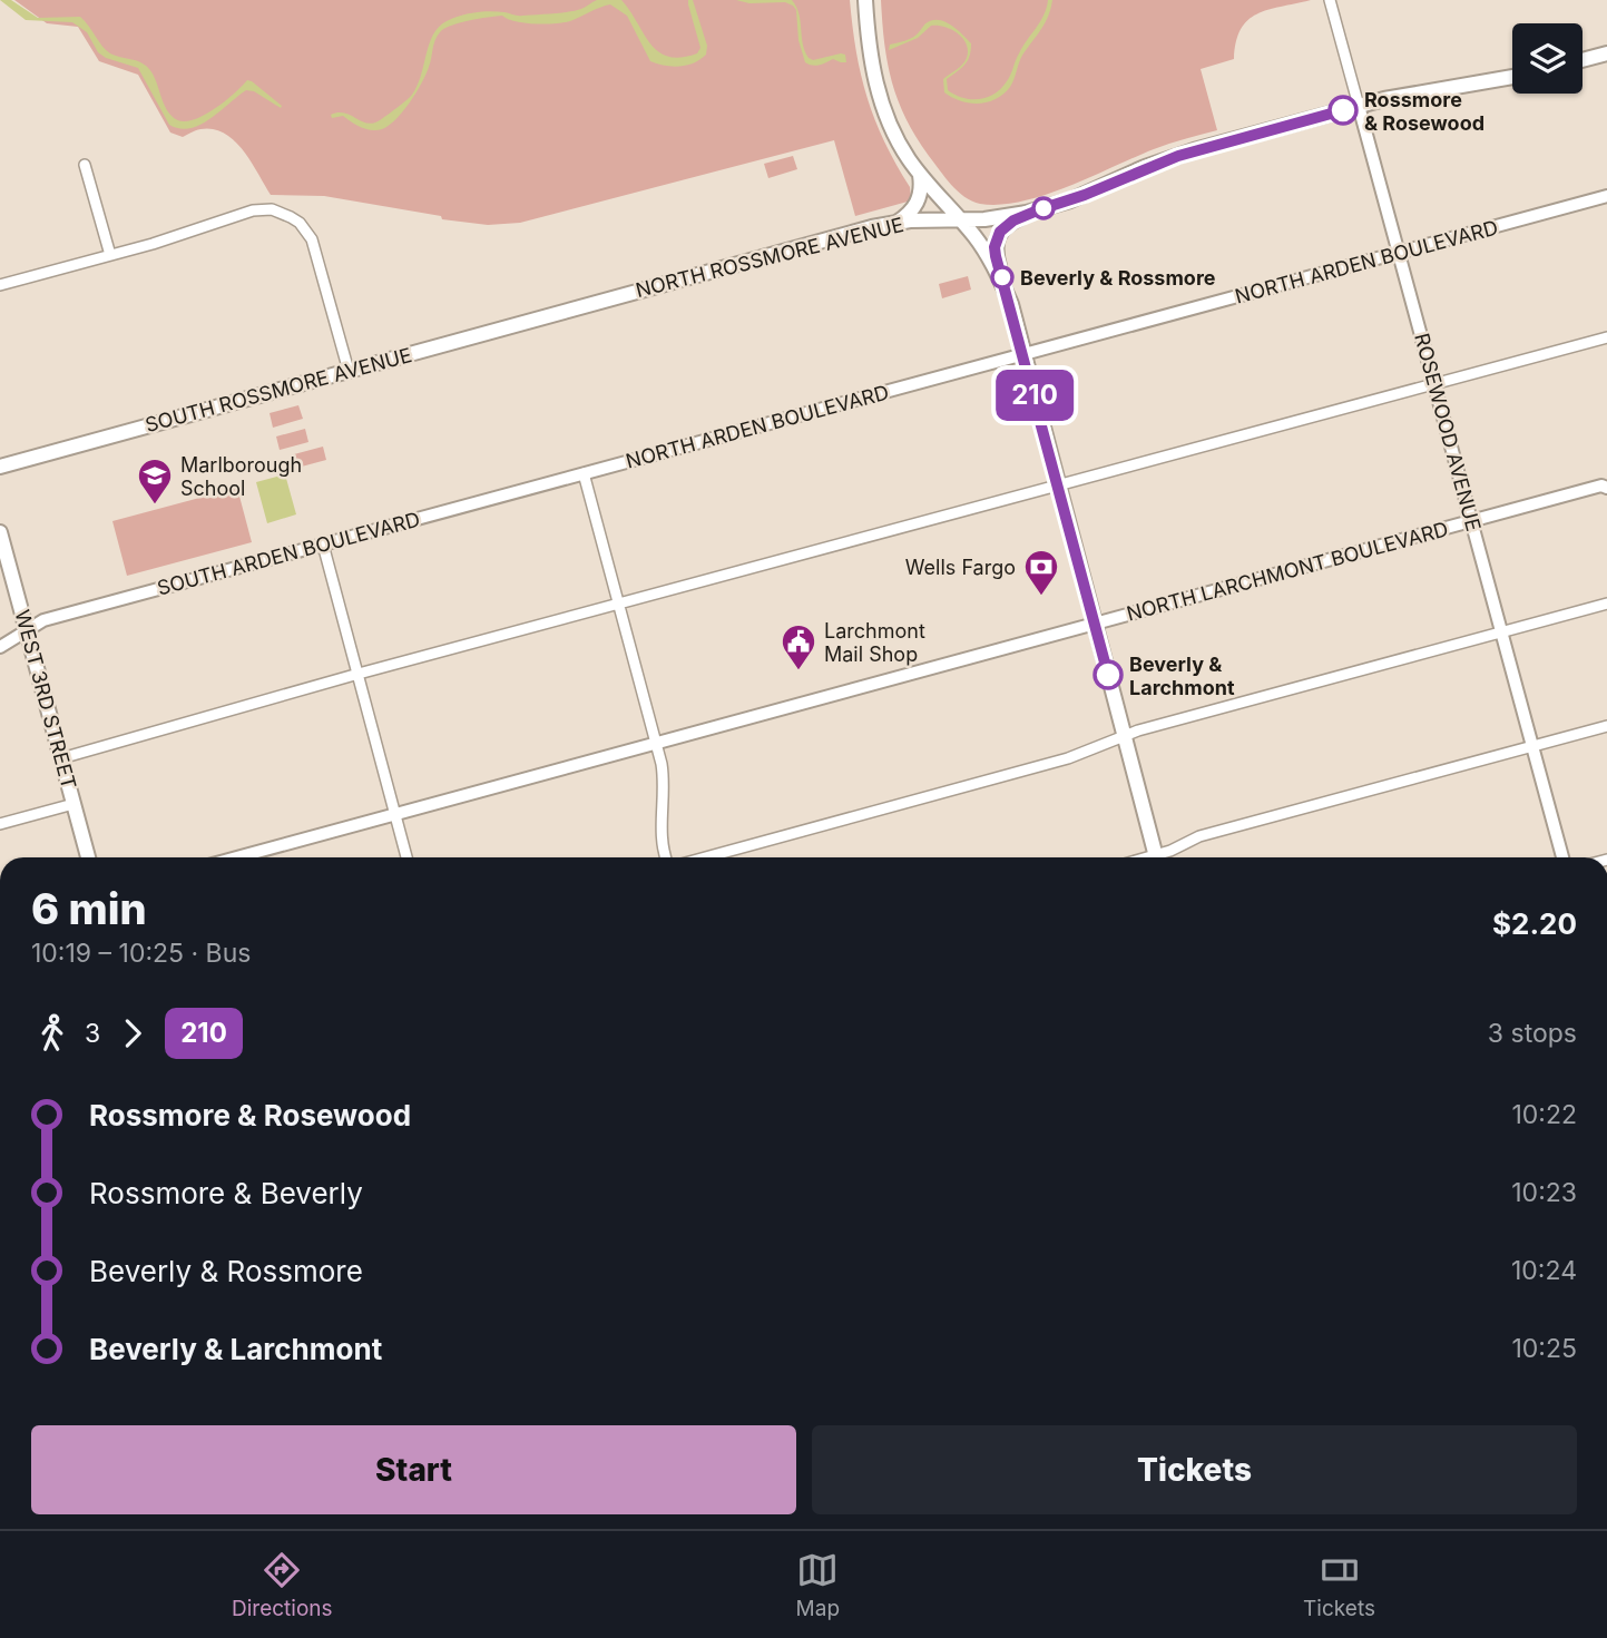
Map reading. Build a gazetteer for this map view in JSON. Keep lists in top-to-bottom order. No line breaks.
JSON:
{"streets":{"main road":["NORTH ROSSMORE AVENUE","SOUTH ROSSMORE AVENUE","WEST 3RD STREET"],"street":["NORTH ARDEN BOULEVARD","ROSEWOOD AVENUE","SOUTH ARDEN BOULEVARD","NORTH LARCHMONT BOULEVARD"]},"crossings":[["NORTH ROSSMORE AVENUE","SOUTH ROSSMORE AVENUE"],["NORTH ROSSMORE AVENUE","ROSEWOOD AVENUE"],["NORTH ARDEN BOULEVARD","ROSEWOOD AVENUE"],["NORTH ARDEN BOULEVARD","SOUTH ARDEN BOULEVARD"],["ROSEWOOD AVENUE","NORTH LARCHMONT BOULEVARD"],["SOUTH ARDEN BOULEVARD","WEST 3RD STREET"]],"places":{"other":["Rossmore & Rosewood","Beverly & Rossmore","Beverly & Larchmont"],"school or university":["Marlborough School"],"bank":["Wells Fargo"],"public building":["Larchmont Mail Shop"]},"lines":["bus line 210"],"page":{"on_map":"210","heading":["6 min","10:19 – 10:25 · Bus","$2.20"],"legs":["3","210","3 stops"],"list":[{"name":"Rossmore & Rosewood","value":"10:22"},{"name":"Rossmore & Beverly","value":"10:23"},{"name":"Beverly & Rossmore","value":"10:24"},{"name":"Beverly & Larchmont","value":"10:25"}],"buttons":["Start","Tickets"],"tabs":["Directions","Map","Tickets"]}}
